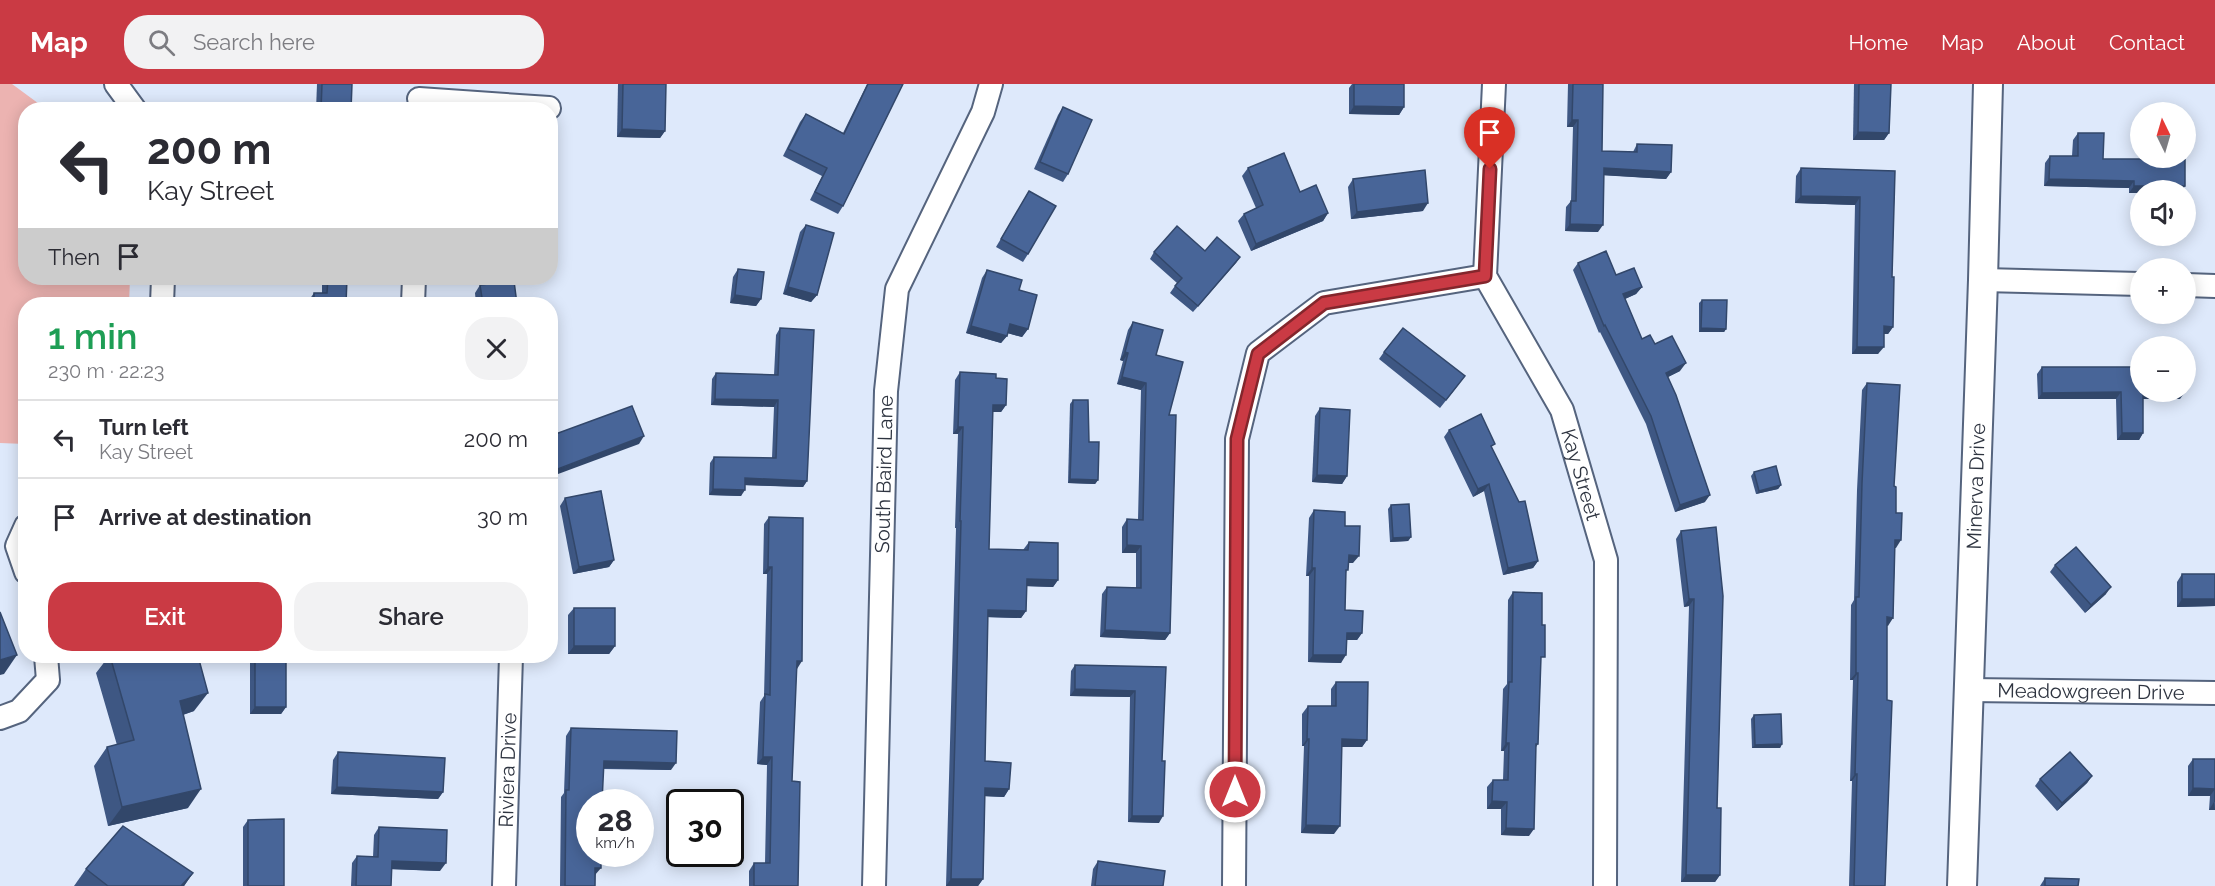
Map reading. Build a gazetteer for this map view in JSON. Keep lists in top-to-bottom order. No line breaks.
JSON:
{"streets":{"street":["South Baird Lane","Kay Street","Minerva Drive","Meadowgreen Drive","Riviera Drive"]},"crossings":[["Minerva Drive","Meadowgreen Drive"]],"north":"top","page":{"header":"Map","search":"Search here","nav":["Home","Map","About","Contact"],"map_buttons":["+","−"],"turn":["200 m","Kay Street"],"then":"Then","heading":["1 min","230 m · 22:23"],"list":[{"name":"Turn left","note":"Kay Street","value":"200 m"},{"name":"Arrive at destination","value":"30 m"}],"buttons":["Exit","Share"],"speed":"28 km/h","limit":"30"}}
